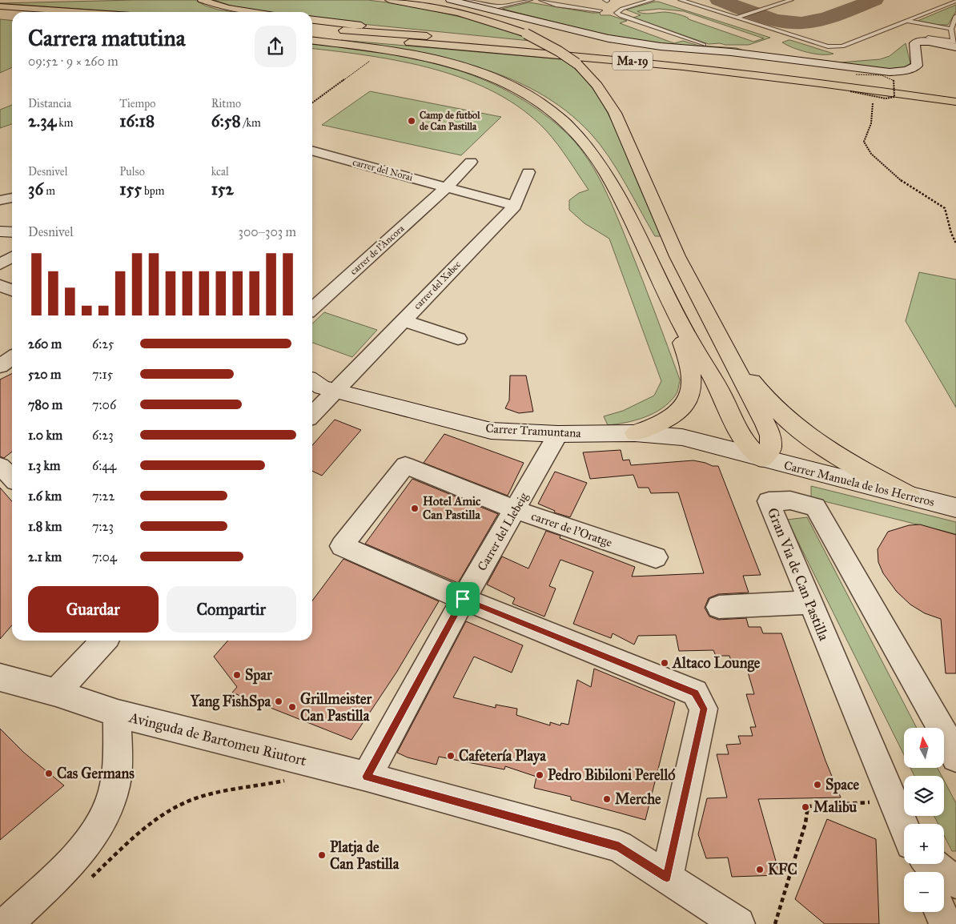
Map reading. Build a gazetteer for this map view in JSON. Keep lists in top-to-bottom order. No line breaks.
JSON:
{"streets":{"highway":["Ma-19"],"street":["carrer del Norai","carrer de l'Àncora","carrer del Xabec","Carrer Tramuntana","Carrer Manuela de los Herreros","carrer de l'Oratge","Carrer del Llebeig","Gran Via de Can Pastilla","Avinguda de Bartomeu Riutort"]},"crossings":[["carrer del Norai","carrer de l'Àncora"],["carrer del Xabec","Carrer Tramuntana"],["Carrer Tramuntana","Carrer Manuela de los Herreros"],["Carrer Tramuntana","Carrer del Llebeig"],["carrer de l'Oratge","Carrer del Llebeig"],["Carrer del Llebeig","Avinguda de Bartomeu Riutort"]],"places":["Camp de futbol de Can Pastilla","Hotel Amic Can Pastilla","Altaco Lounge","Spar","Yang FishSpa","Grillmeister Can Pastilla","Cafetería Playa","Cas Germans","Pedro Bibiloni Perelló","Space","Merche","Malibu","Platja de Can Pastilla","KFC"],"north":"top","page":{"heading":["Carrera matutina","09:52 · 9 × 260 m"],"stats":[["Distancia","2.34 km"],["Tiempo","16:18"],["Ritmo","6:58 /km"],["Desnivel","36 m"],["Pulso","155 bpm"],["kcal","152"]],"chart":["Desnivel","300–303 m"],"list":[{"name":"260 m","note":"6:25"},{"name":"520 m","note":"7:15"},{"name":"780 m","note":"7:06"},{"name":"1.0 km","note":"6:23"},{"name":"1.3 km","note":"6:44"},{"name":"1.6 km","note":"7:22"},{"name":"1.8 km","note":"7:23"},{"name":"2.1 km","note":"7:04"}],"buttons":["Guardar","Compartir"],"map_buttons":["+","−"]}}
